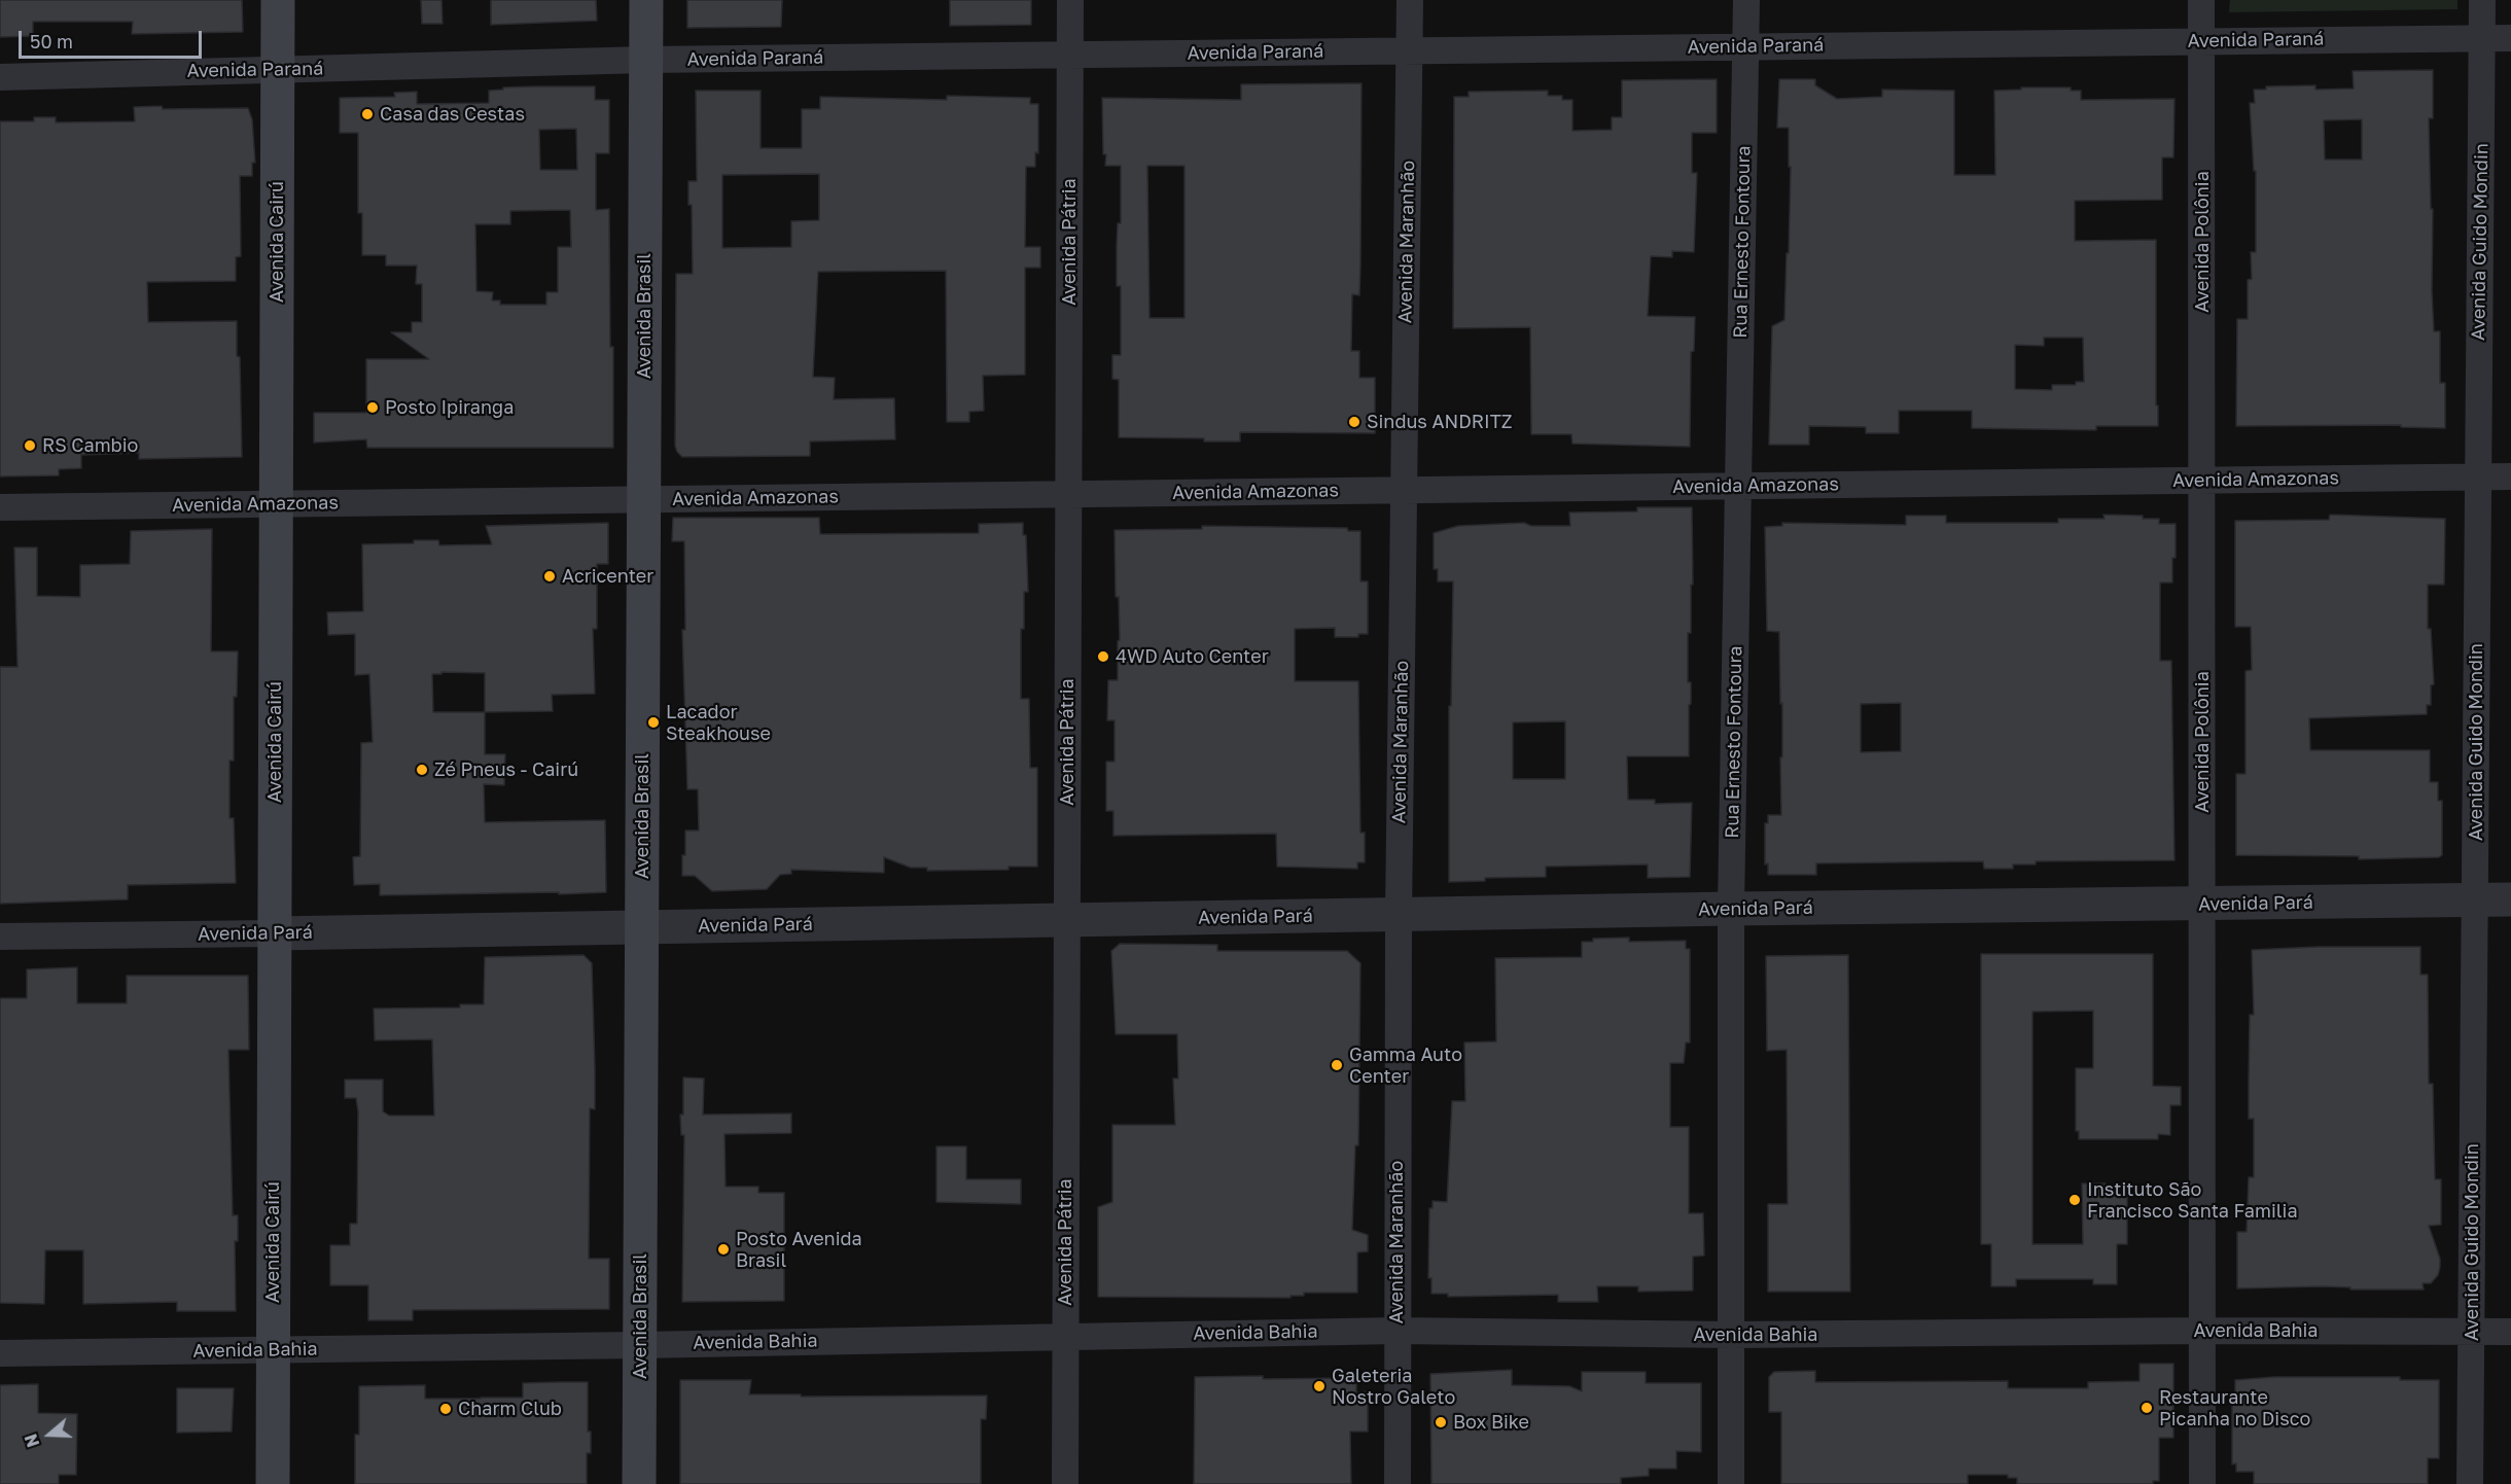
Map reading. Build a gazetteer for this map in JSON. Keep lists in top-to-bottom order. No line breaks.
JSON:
{"streets":{"main road":["Avenida Cairú","Avenida Brasil"],"street":["Avenida Paraná","Avenida Pátria","Avenida Maranhão","Rua Ernesto Fontoura","Avenida Polônia","Avenida Guido Mondin","Avenida Amazonas","Avenida Pará","Avenida Bahia"]},"crossings":[["Avenida Paraná","Avenida Cairú"],["Avenida Paraná","Avenida Pátria"],["Avenida Paraná","Avenida Maranhão"],["Avenida Paraná","Rua Ernesto Fontoura"],["Avenida Paraná","Avenida Polônia"],["Avenida Paraná","Avenida Guido Mondin"],["Avenida Paraná","Avenida Brasil"],["Avenida Cairú","Avenida Amazonas"],["Avenida Cairú","Avenida Pará"],["Avenida Cairú","Avenida Bahia"],["Avenida Pátria","Avenida Amazonas"],["Avenida Pátria","Avenida Pará"],["Avenida Pátria","Avenida Bahia"],["Avenida Maranhão","Avenida Amazonas"],["Avenida Maranhão","Avenida Pará"],["Avenida Maranhão","Avenida Bahia"],["Rua Ernesto Fontoura","Avenida Amazonas"],["Rua Ernesto Fontoura","Avenida Pará"],["Rua Ernesto Fontoura","Avenida Bahia"],["Avenida Polônia","Avenida Amazonas"],["Avenida Polônia","Avenida Pará"],["Avenida Polônia","Avenida Bahia"],["Avenida Guido Mondin","Avenida Amazonas"],["Avenida Guido Mondin","Avenida Pará"],["Avenida Guido Mondin","Avenida Bahia"],["Avenida Brasil","Avenida Amazonas"],["Avenida Brasil","Avenida Pará"],["Avenida Brasil","Avenida Bahia"]],"places":["Casa das Cestas","Posto Ipiranga","Sindus ANDRITZ","RS Cambio","Acricenter","4WD Auto Center","Lacador Steakhouse","Zé Pneus - Cairú","Gamma Auto Center","Instituto São Francisco Santa Familia","Posto Avenida Brasil","Galeteria Nostro Galeto","Restaurante Picanha no Disco","Charm Club","Box Bike"],"scale_bar":"50 m","north":"left"}
